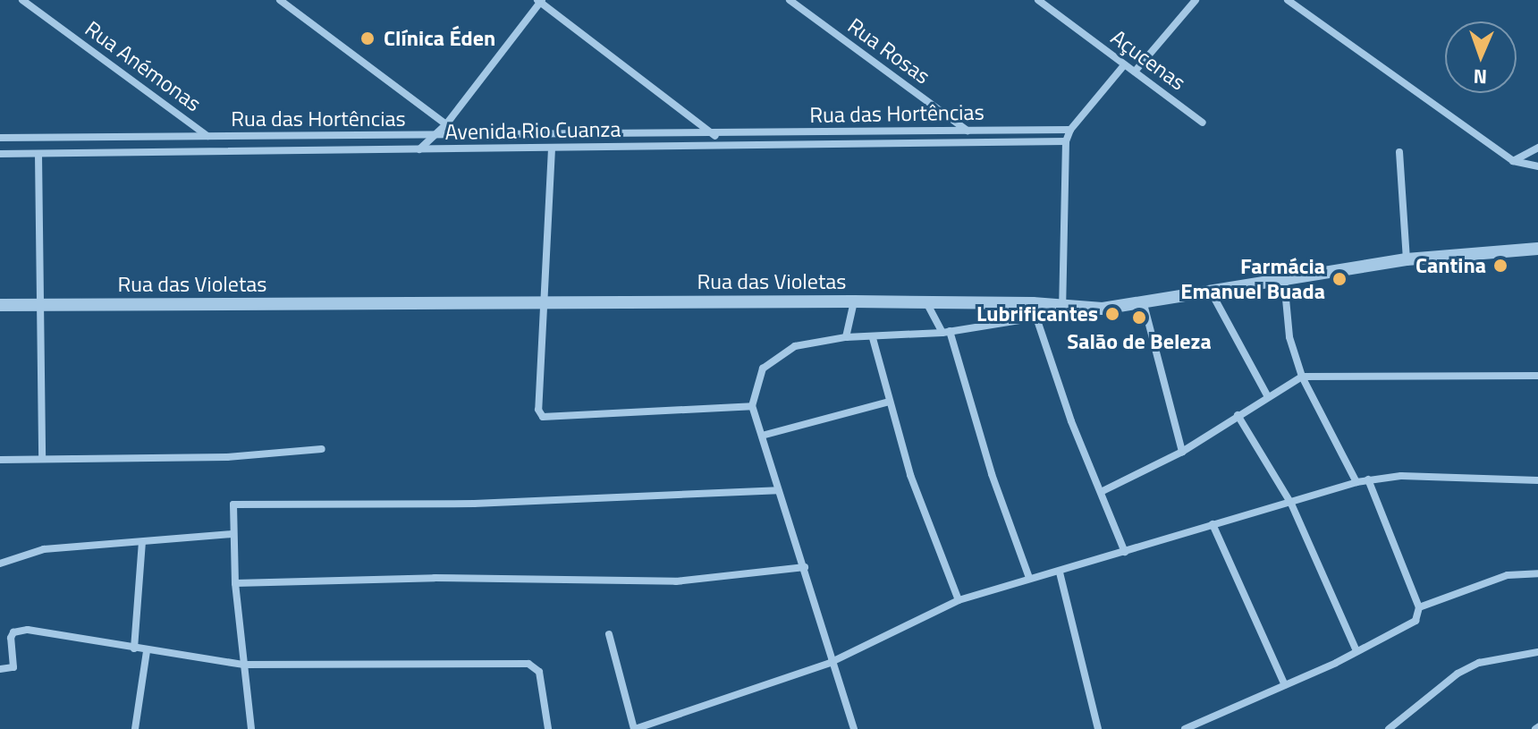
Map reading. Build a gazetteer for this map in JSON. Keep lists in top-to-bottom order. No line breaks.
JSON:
{"streets":{"street":["Rua Rosas","Açucenas","Rua Anémonas","Rua das Hortências","Avenida Rio Cuanza","Rua das Violetas"]},"crossings":[["Rua Rosas","Rua das Hortências"],["Rua Anémonas","Rua das Hortências"]],"places":["Clínica Éden","Cantina","Farmácia Emanuel Buada","Lubrificantes","Salão de Beleza"],"north":"bottom"}
